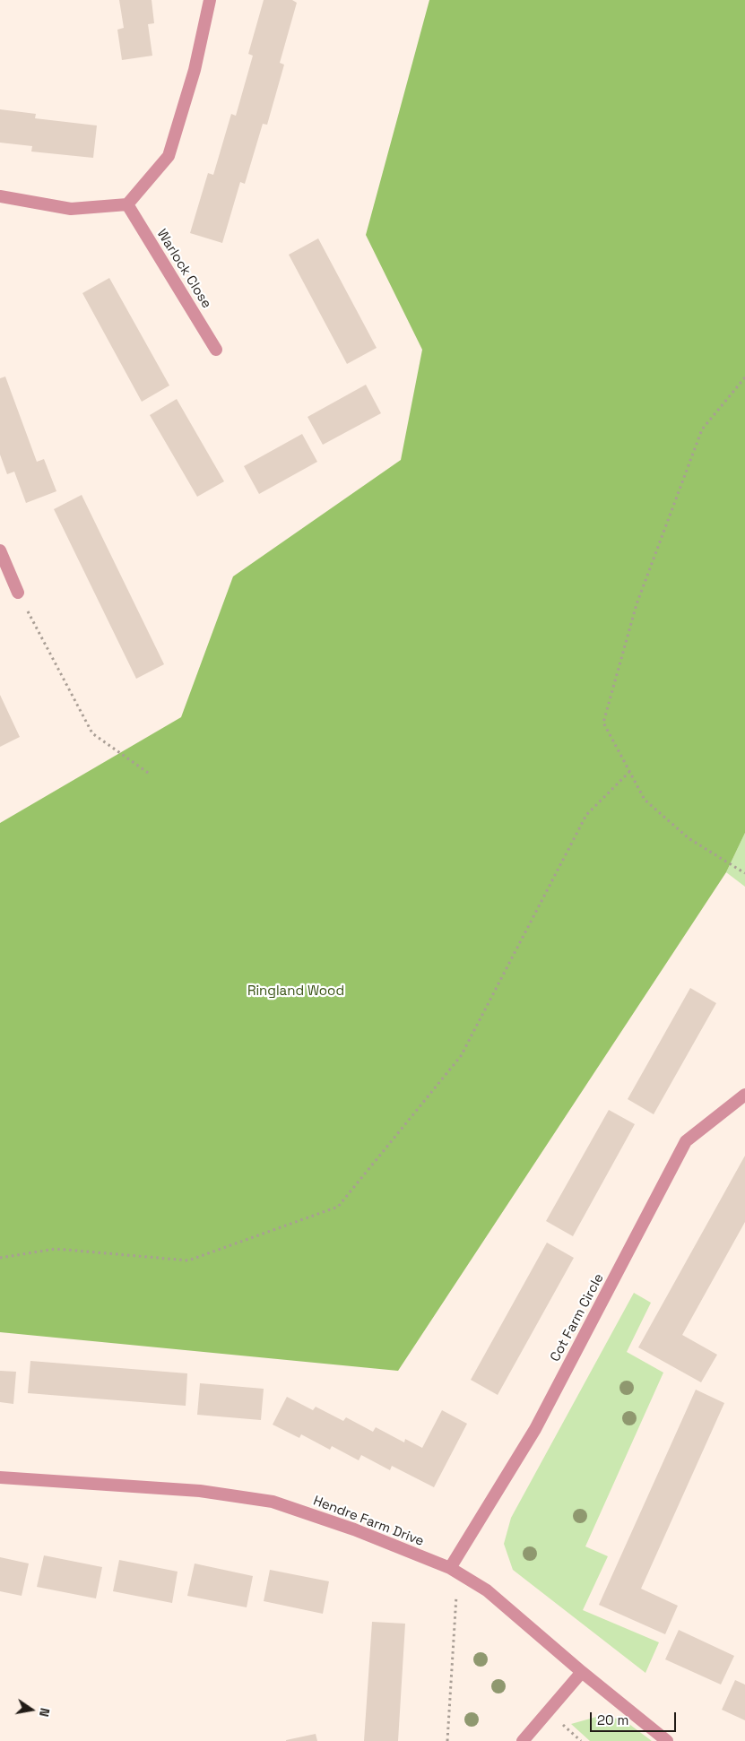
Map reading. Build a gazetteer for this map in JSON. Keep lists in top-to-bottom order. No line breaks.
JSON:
{"streets":{"street":["Warlock Close","Cot Farm Circle","Hendre Farm Drive"]},"crossings":[["Cot Farm Circle","Hendre Farm Drive"]],"parks":["Ringland Wood"],"scale_bar":"20 m","north":"right"}
